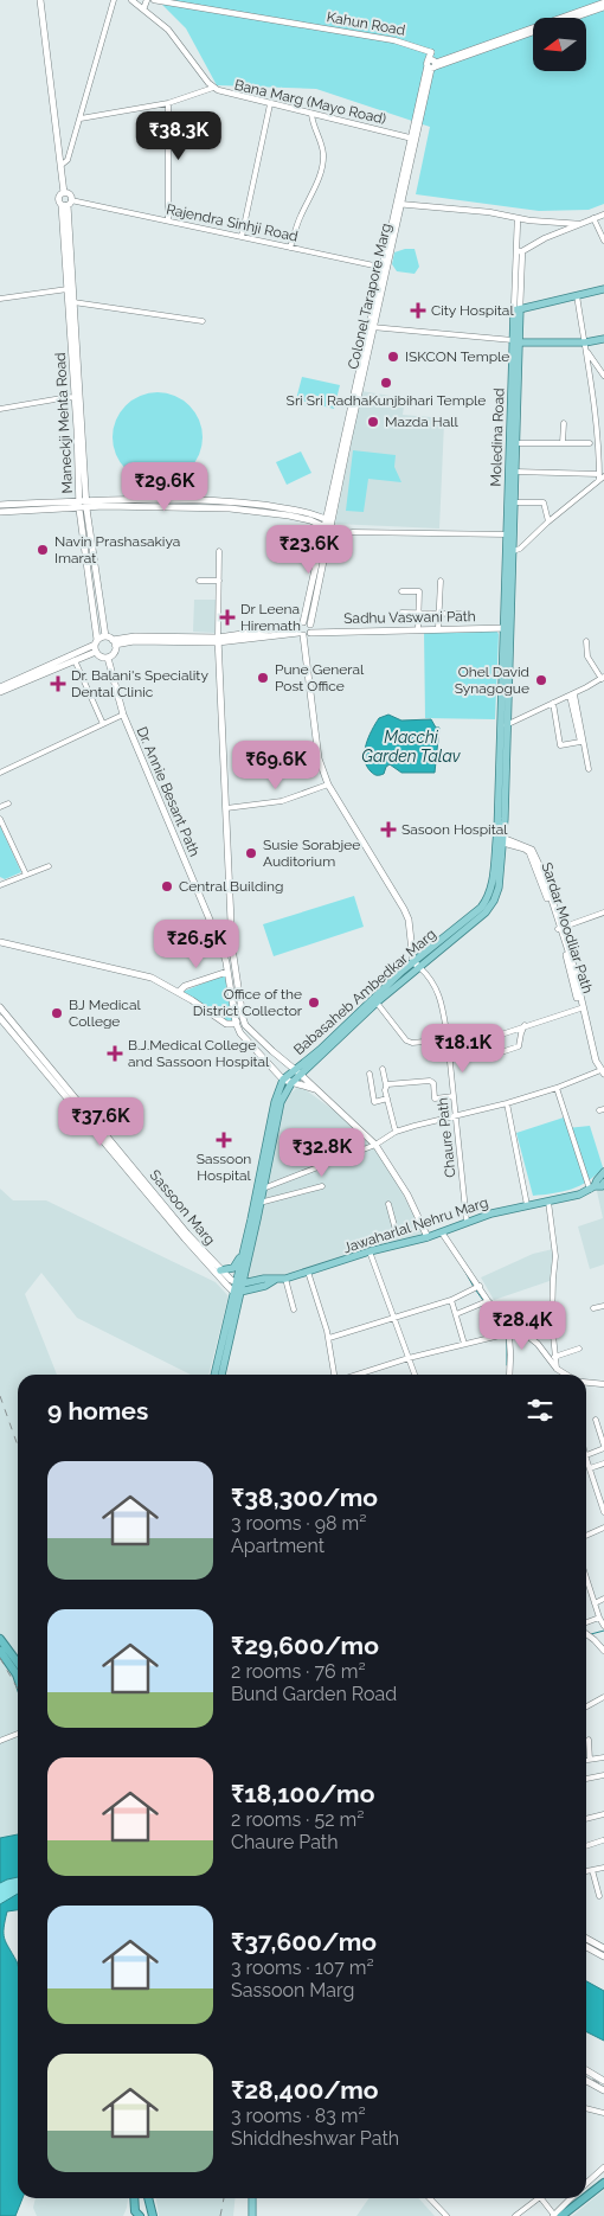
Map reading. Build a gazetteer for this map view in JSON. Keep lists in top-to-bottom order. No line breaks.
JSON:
{"streets":{"main road":["Colonel Tarapore Marg","Maneckji Mehta Road","Moledina Road","Sadhu Vaswani Path","Dr. Annie Besant Path","Sardar Moodliar Path","Babasaheb Ambedkar Marg","Sassoon Marg","Jawaharlal Nehru Marg"],"street":["Kahun Road","Bana Marg (Mayo Road)","Rajendra Sinhji Road","Chaure Path"]},"crossings":[["Bana Marg (Mayo Road)","Colonel Tarapore Marg"],["Rajendra Sinhji Road","Colonel Tarapore Marg"],["Rajendra Sinhji Road","Maneckji Mehta Road"],["Colonel Tarapore Marg","Sadhu Vaswani Path"],["Colonel Tarapore Marg","Babasaheb Ambedkar Marg"],["Colonel Tarapore Marg","Chaure Path"],["Maneckji Mehta Road","Sadhu Vaswani Path"],["Maneckji Mehta Road","Dr. Annie Besant Path"],["Moledina Road","Sadhu Vaswani Path"],["Moledina Road","Babasaheb Ambedkar Marg"],["Sadhu Vaswani Path","Dr. Annie Besant Path"],["Sadhu Vaswani Path","Babasaheb Ambedkar Marg"],["Sardar Moodliar Path","Babasaheb Ambedkar Marg"],["Babasaheb Ambedkar Marg","Chaure Path"],["Babasaheb Ambedkar Marg","Sassoon Marg"],["Babasaheb Ambedkar Marg","Jawaharlal Nehru Marg"],["Chaure Path","Jawaharlal Nehru Marg"],["Sassoon Marg","Jawaharlal Nehru Marg"]],"water":["Macchi Garden Talav"],"places":{"health":["City Hospital","Dr Leena Hiremath","Dr. Balani's Speciality Dental Clinic","Sasoon Hospital","B.J.Medical College and Sassoon Hospital","Sassoon Hospital"],"other":["ISKCON Temple","Sri Sri RadhaKunjbihari Temple","Mazda Hall","Navin Prashasakiya Imarat","Pune General Post Office","Ohel David Synagogue","Susie Sorabjee Auditorium","Central Building","Office of the District Collector","BJ Medical College"]},"north":"left","page":{"price":["₹38.3K","₹29.6K","₹23.6K","₹69.6K","₹26.5K","₹18.1K","₹37.6K","₹32.8K","₹28.4K"],"heading":"9 homes","list":[{"name":"₹38,300/mo","note":"3 rooms · 98 m² · Apartment"},{"name":"₹29,600/mo","note":"2 rooms · 76 m² · Bund Garden Road"},{"name":"₹18,100/mo","note":"2 rooms · 52 m² · Chaure Path"},{"name":"₹37,600/mo","note":"3 rooms · 107 m² · Sassoon Marg"},{"name":"₹28,400/mo","note":"3 rooms · 83 m² · Shiddheshwar Path"}]}}
